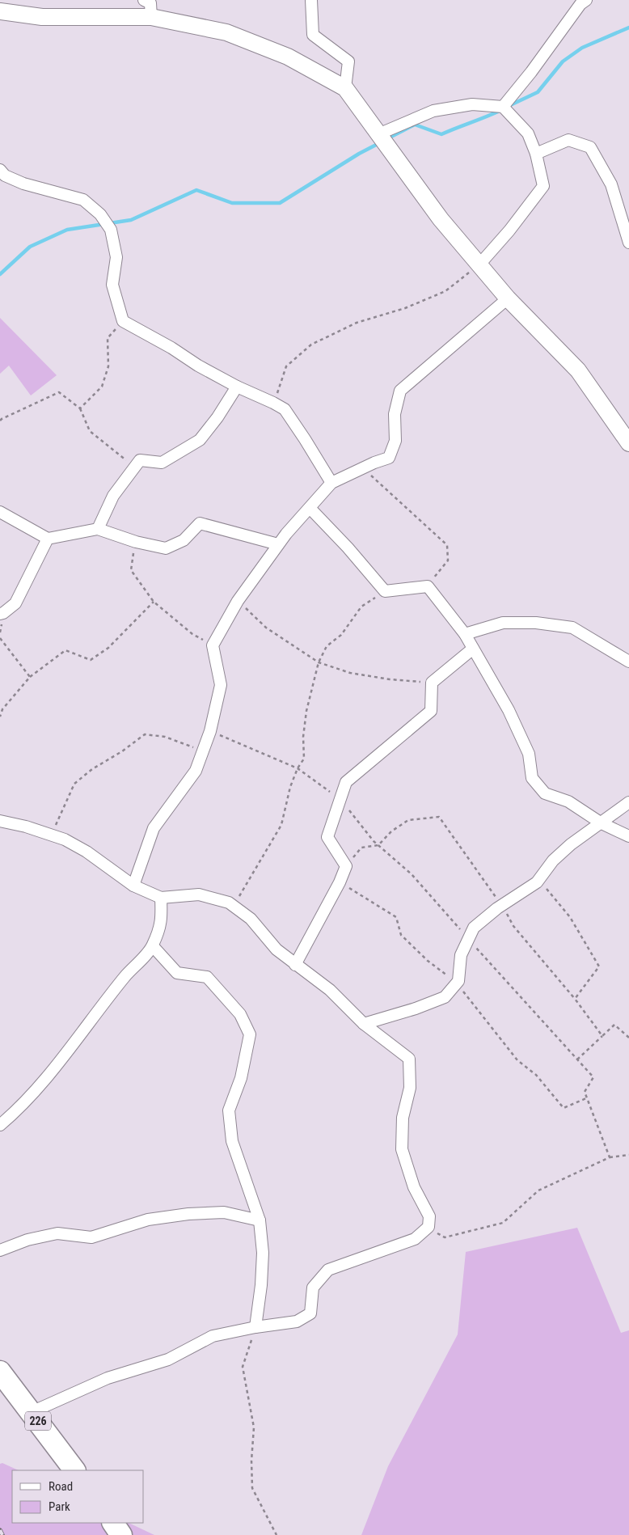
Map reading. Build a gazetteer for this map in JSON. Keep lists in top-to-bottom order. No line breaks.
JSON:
{"streets":{"highway":["226"]},"legend":["Road","Park"]}
